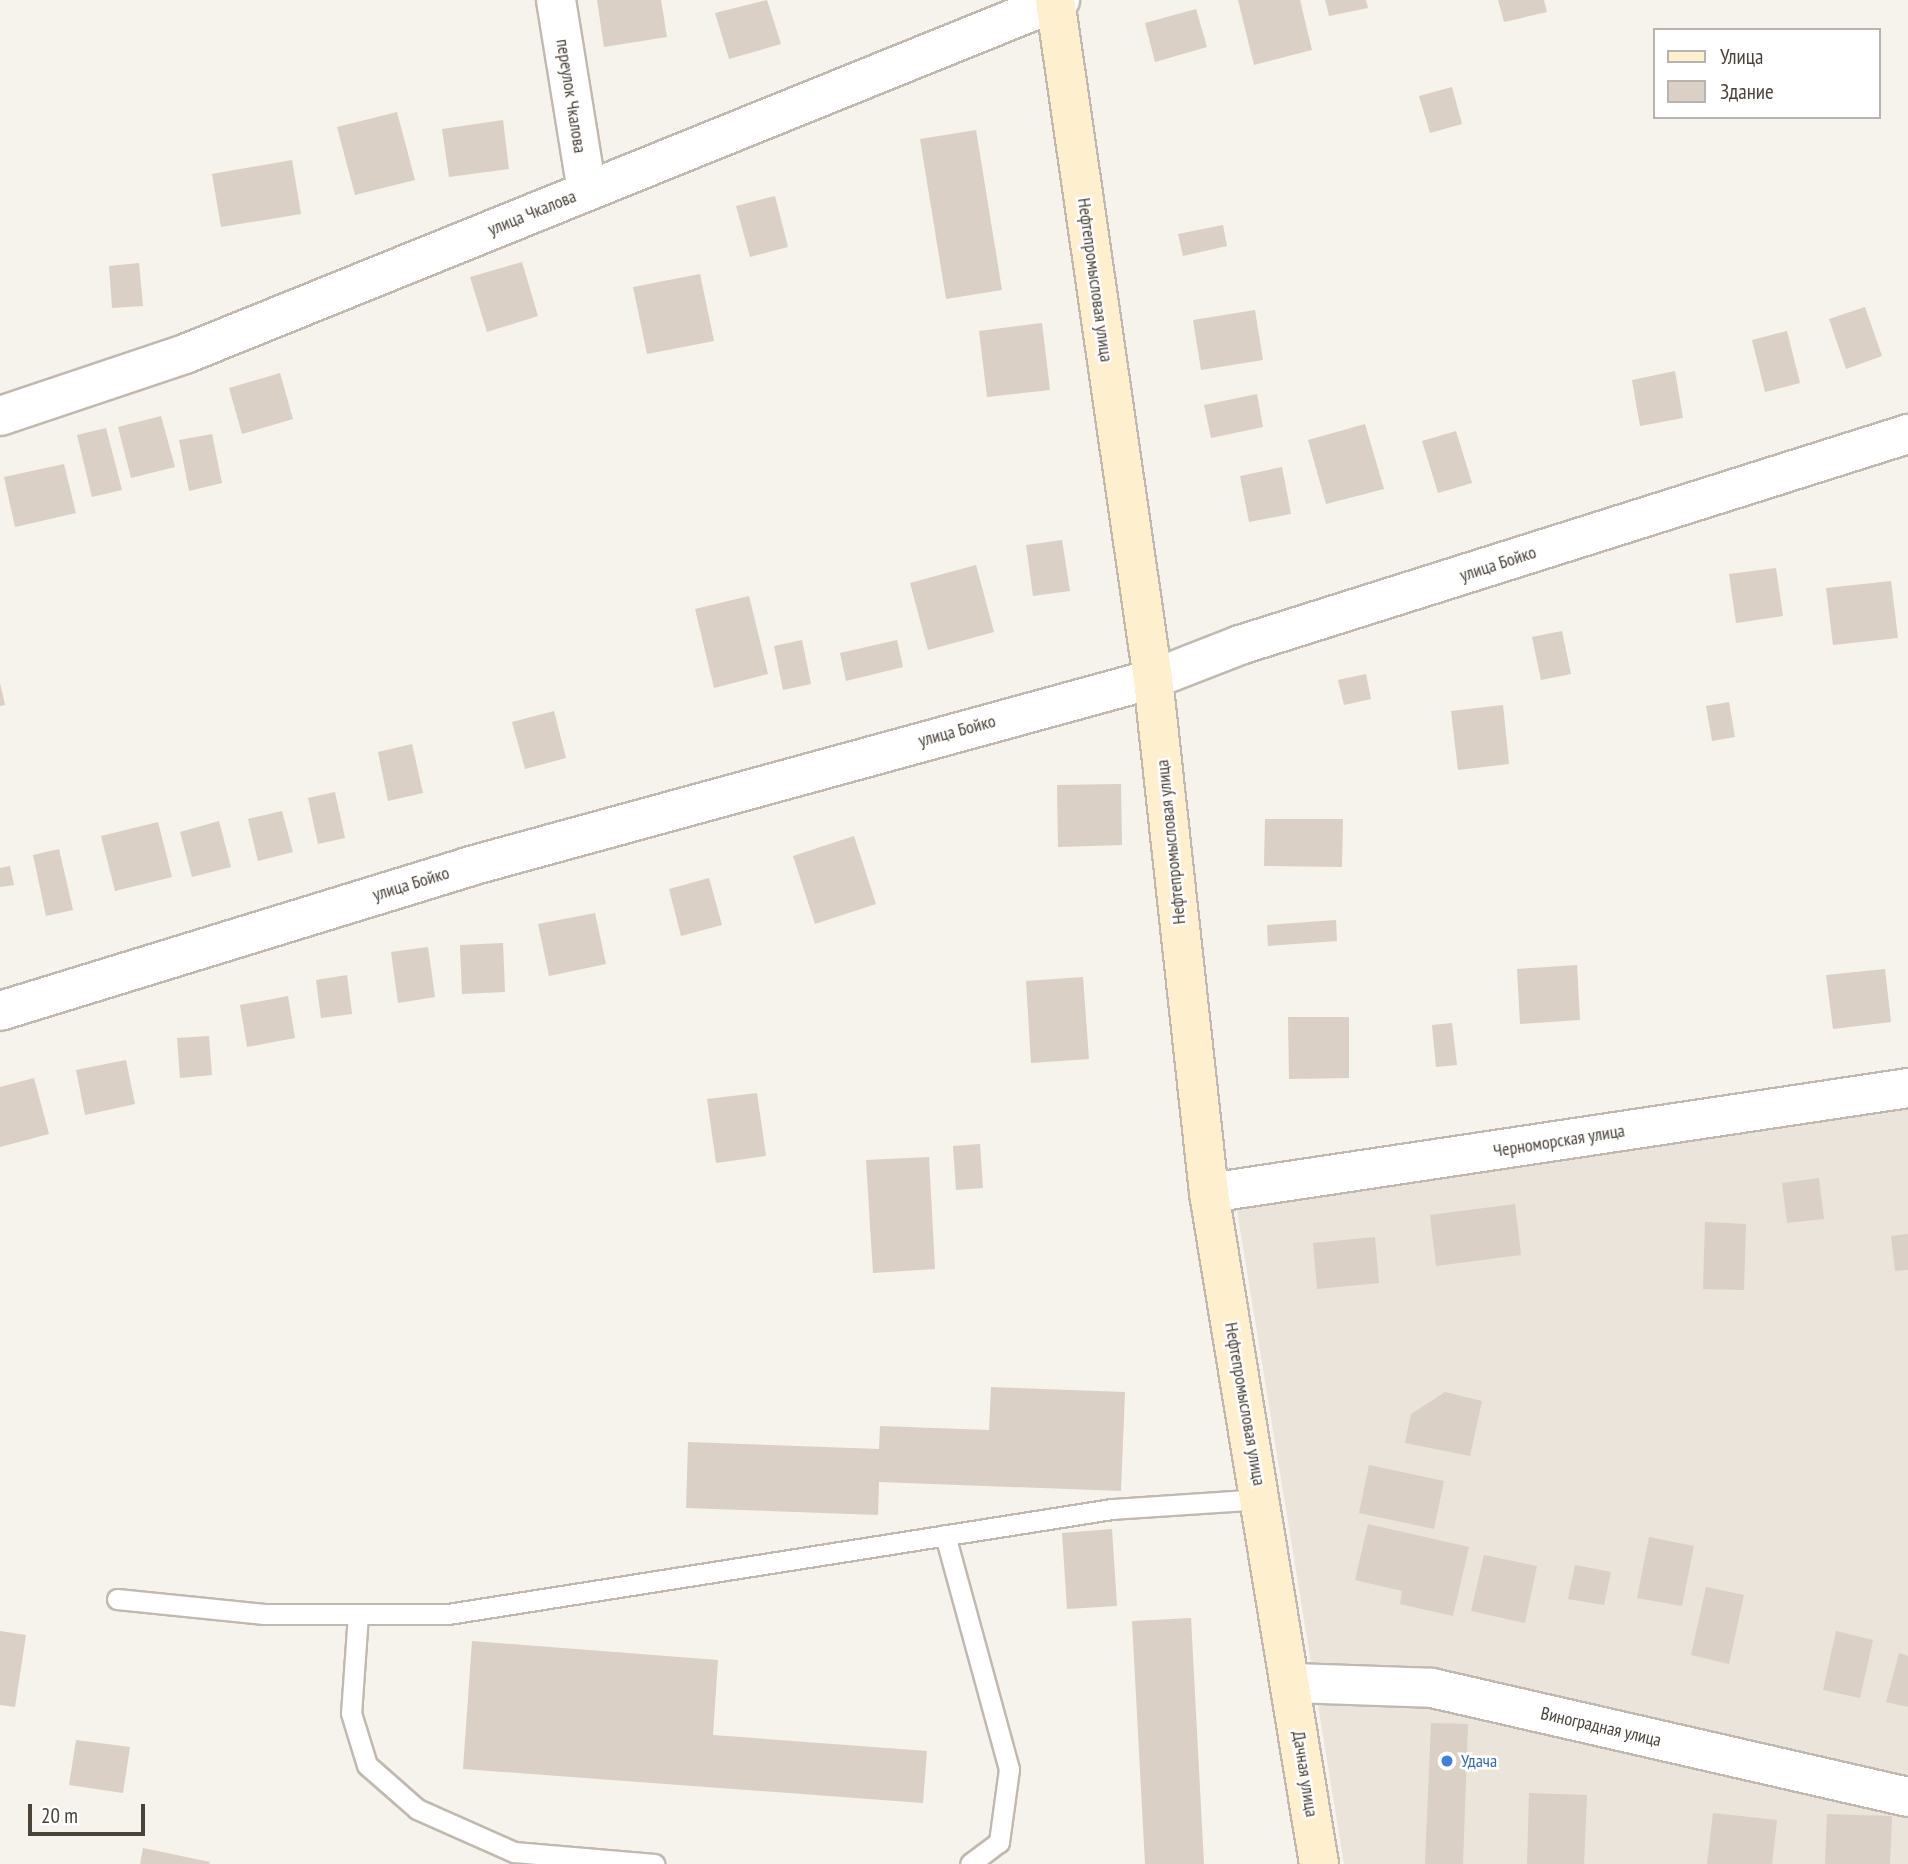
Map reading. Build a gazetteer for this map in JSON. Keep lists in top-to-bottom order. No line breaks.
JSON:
{"streets":{"main road":["Нефтепромысловая улица","Дачная улица"],"street":["переулок Чкалова","улица Чкалова","улица Бойко","Черноморская улица","Виноградная улица"]},"crossings":[["переулок Чкалова","улица Чкалова"],["улица Чкалова","Нефтепромысловая улица"],["Нефтепромысловая улица","улица Бойко"],["Нефтепромысловая улица","Черноморская улица"],["Нефтепромысловая улица","Виноградная улица"],["Нефтепромысловая улица","Дачная улица"],["Виноградная улица","Дачная улица"]],"places":["Удача"],"legend":["Улица","Здание"],"scale_bar":"20 m"}
